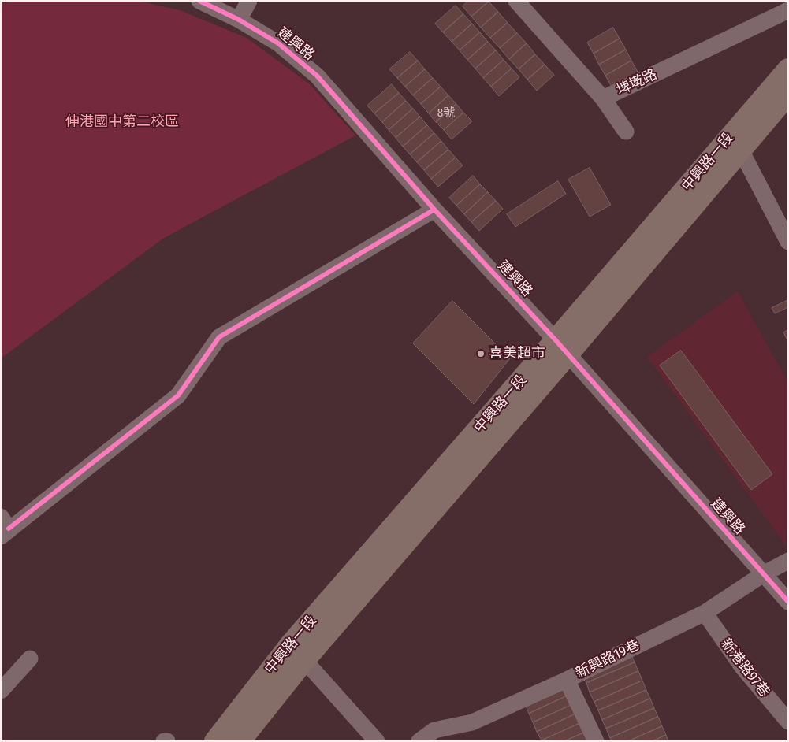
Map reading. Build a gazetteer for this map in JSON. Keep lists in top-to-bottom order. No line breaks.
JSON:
{"streets":{"main road":["中興路一段"],"street":["建興路","埤墘路","新興路19巷","新港路97巷"]},"crossings":[["建興路","中興路一段"],["建興路","新興路19巷"],["新興路19巷","新港路97巷"]],"parks":["伸港國中第二校區"],"places":["喜美超市"],"house_numbers":["8號"]}
